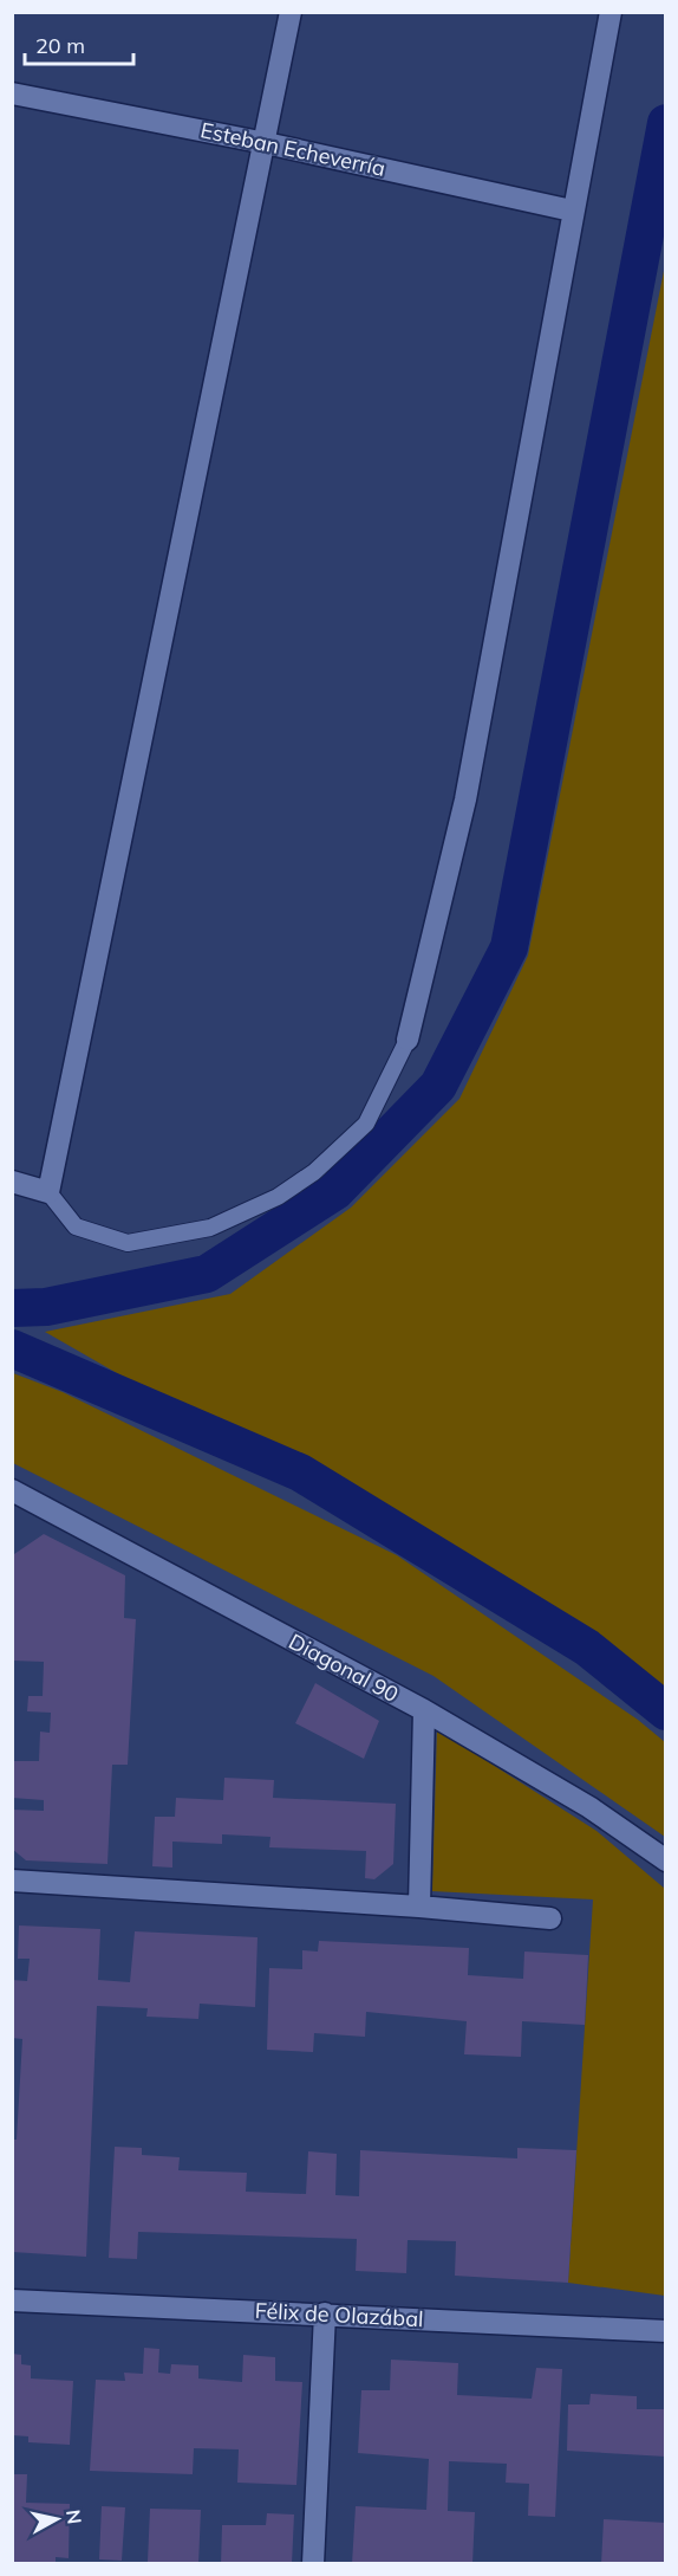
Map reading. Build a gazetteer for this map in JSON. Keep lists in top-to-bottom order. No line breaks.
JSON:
{"streets":{"street":["Esteban Echeverría","Diagonal 90","Félix de Olazábal"]},"scale_bar":"20 m","north":"right"}
